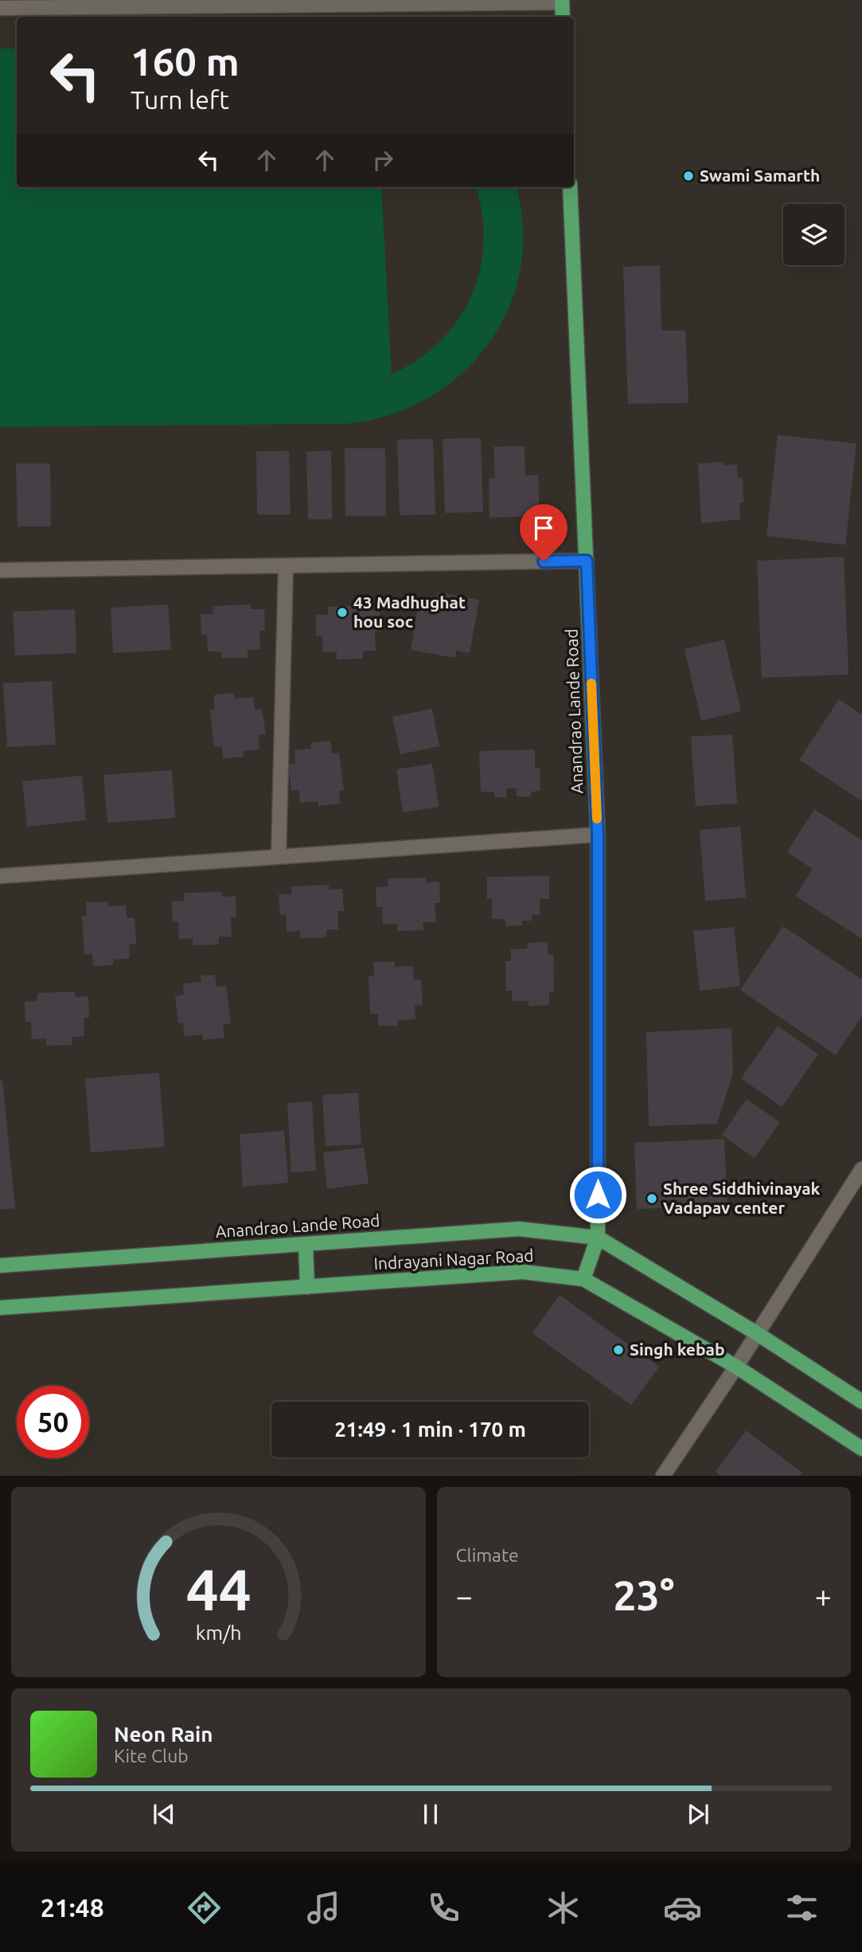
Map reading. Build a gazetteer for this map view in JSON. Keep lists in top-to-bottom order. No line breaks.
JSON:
{"streets":{"main road":["Anandrao Lande Road","Indrayani Nagar Road"]},"crossings":[["Anandrao Lande Road","Indrayani Nagar Road"]],"places":["Swami Samarth","43 Madhughat hou soc","Shree Siddhivinayak Vadapav center","Singh kebab"],"page":{"turn":["160 m","Turn left"],"limit":"50","trip":"21:49 · 1 min · 170 m","tile":"Climate","heat":["−","23°","+"],"song":["Neon Rain","Kite Club"],"tabs":"21:48","gauge":["44","km/h"]}}
